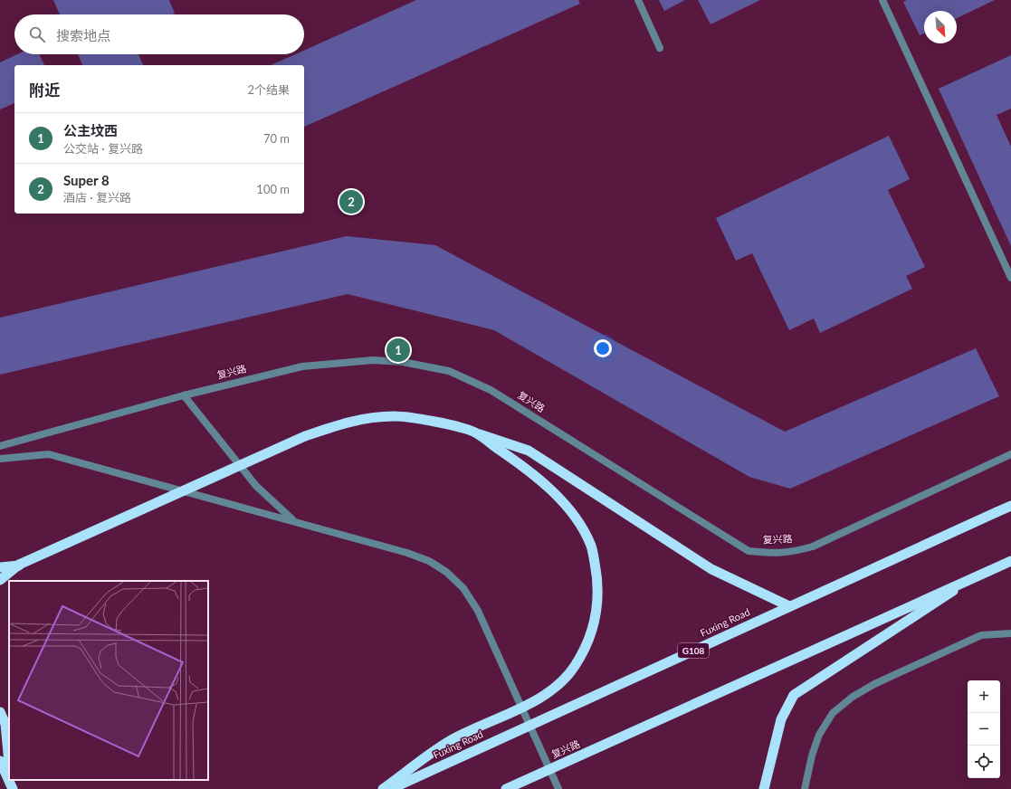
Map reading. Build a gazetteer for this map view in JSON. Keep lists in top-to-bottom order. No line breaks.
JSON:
{"streets":{"highway":["复兴路","Fuxing Road","G108"]},"north":"bottom right","page":{"search":"搜索地点","heading":["附近","2个结果"],"list":[{"mark":"1","name":"公主坟西","note":"公交站 · 复兴路","value":"70 m"},{"mark":"2","name":"Super 8","note":"酒店 · 复兴路","value":"100 m"}],"pins":["2","1"],"map_buttons":["+","−"]}}
